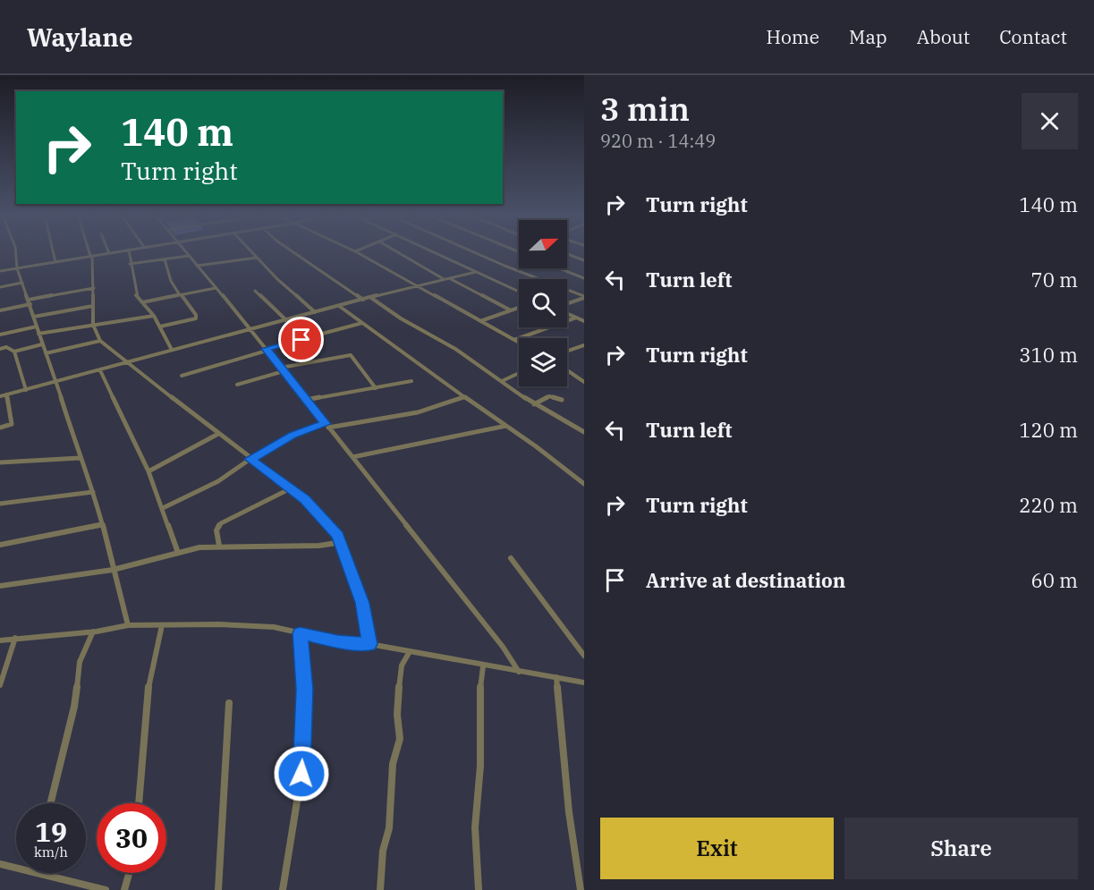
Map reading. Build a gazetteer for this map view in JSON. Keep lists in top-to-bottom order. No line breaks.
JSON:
{"north":"right","page":{"header":"Waylane","nav":["Home","Map","About","Contact"],"heading":["3 min","920 m · 14:49"],"turn":["140 m","Turn right"],"list":[{"name":"Turn right","value":"140 m"},{"name":"Turn left","value":"70 m"},{"name":"Turn right","value":"310 m"},{"name":"Turn left","value":"120 m"},{"name":"Turn right","value":"220 m"},{"name":"Arrive at destination","value":"60 m"}],"speed":"19 km/h","limit":"30","buttons":["Exit","Share"]}}
